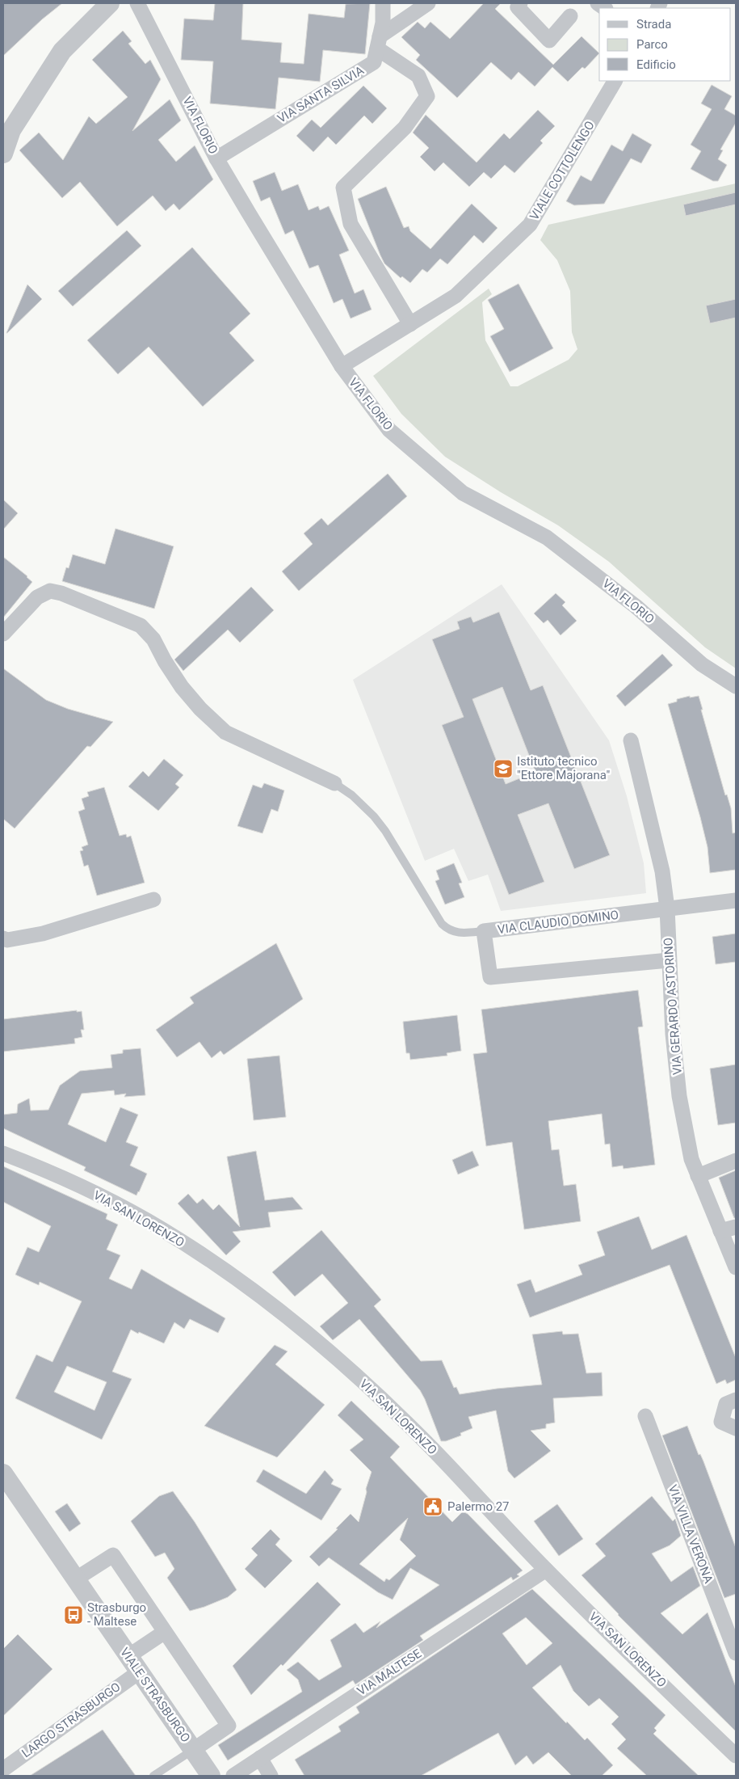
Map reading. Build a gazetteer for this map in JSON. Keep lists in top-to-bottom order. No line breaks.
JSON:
{"streets":{"street":["VIA SANTA SILVIA","VIA FLORIO","VIALE COTTOLENGO","VIA CLAUDIO DOMINO","VIA GERARDO ASTORINO","VIA SAN LORENZO","VIA VILLA VERONA","VIA MALTESE","VIALE STRASBURGO","LARGO STRASBURGO"]},"crossings":[["VIA SANTA SILVIA","VIA FLORIO"],["VIA FLORIO","VIALE COTTOLENGO"],["VIA CLAUDIO DOMINO","VIA GERARDO ASTORINO"],["VIA SAN LORENZO","VIA MALTESE"],["VIALE STRASBURGO","LARGO STRASBURGO"]],"places":{"school or university":["Istituto tecnico \"Ettore Majorana\""],"public building":["Palermo 27"],"bus stop":["Strasburgo - Maltese"]},"legend":["Strada","Parco","Edificio"]}
